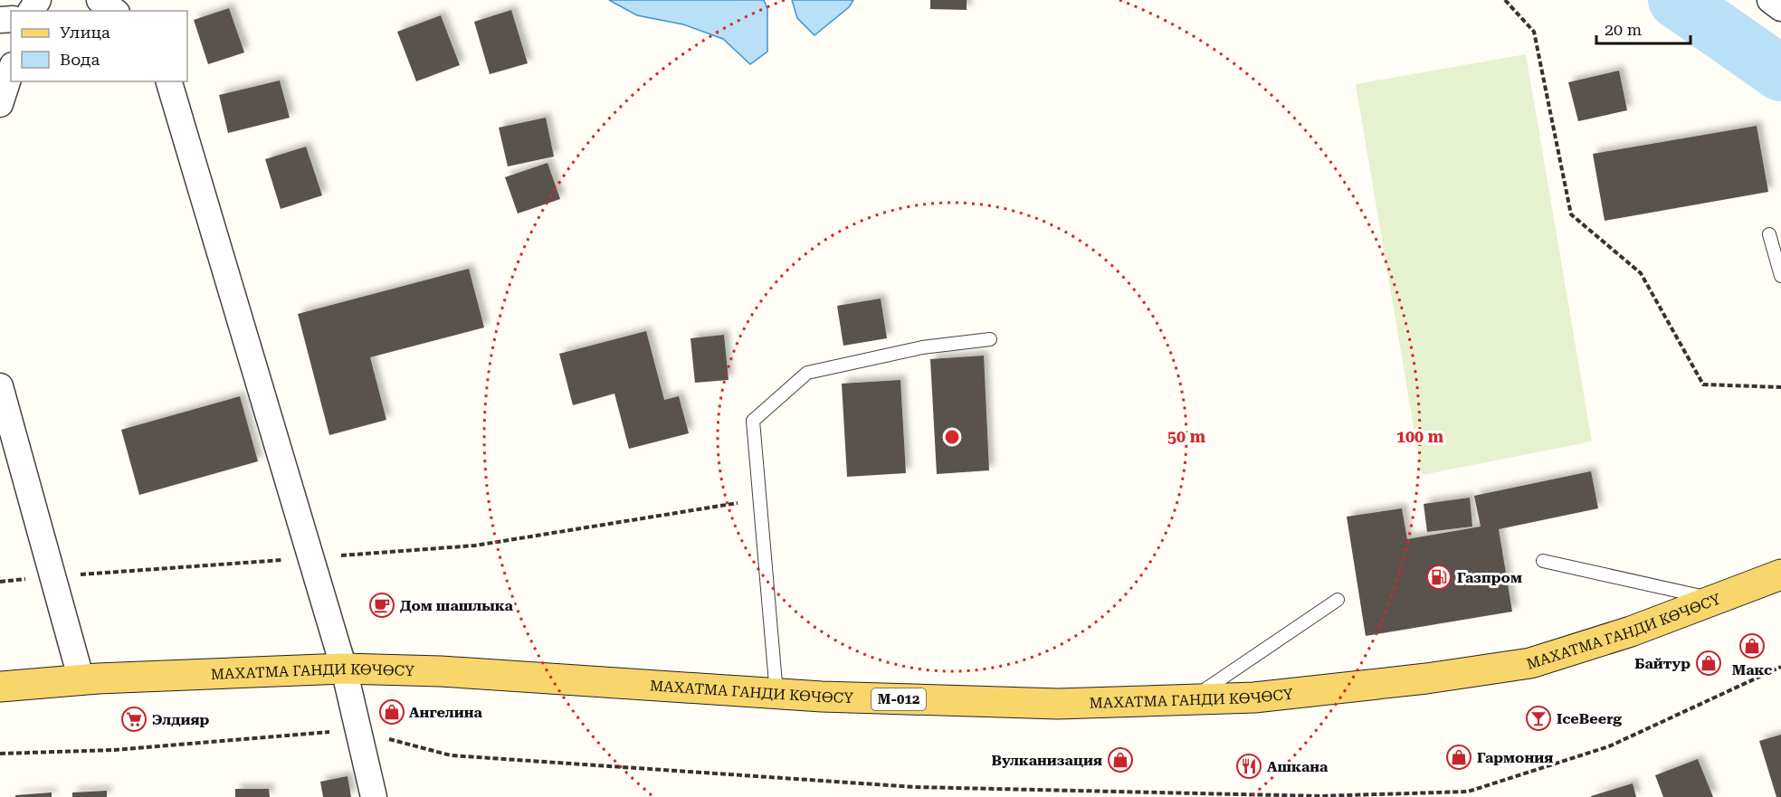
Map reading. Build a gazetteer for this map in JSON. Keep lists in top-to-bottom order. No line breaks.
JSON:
{"streets":{"main road":["МАХАТМА ГАНДИ КӨЧӨСҮ","М-012"]},"places":{"fuel station":["Газпром"],"cafe":["Дом шашлыка"],"shop":["Макс","Байтур","Ангелина","Гармония","Вулканизация"],"bar":["IceBeerg"],"supermarket":["Элдияр"],"restaurant":["Ашкана"]},"legend":["Улица","Вода"],"scale_bar":"20 m","rings":["50 m","100 m"]}
